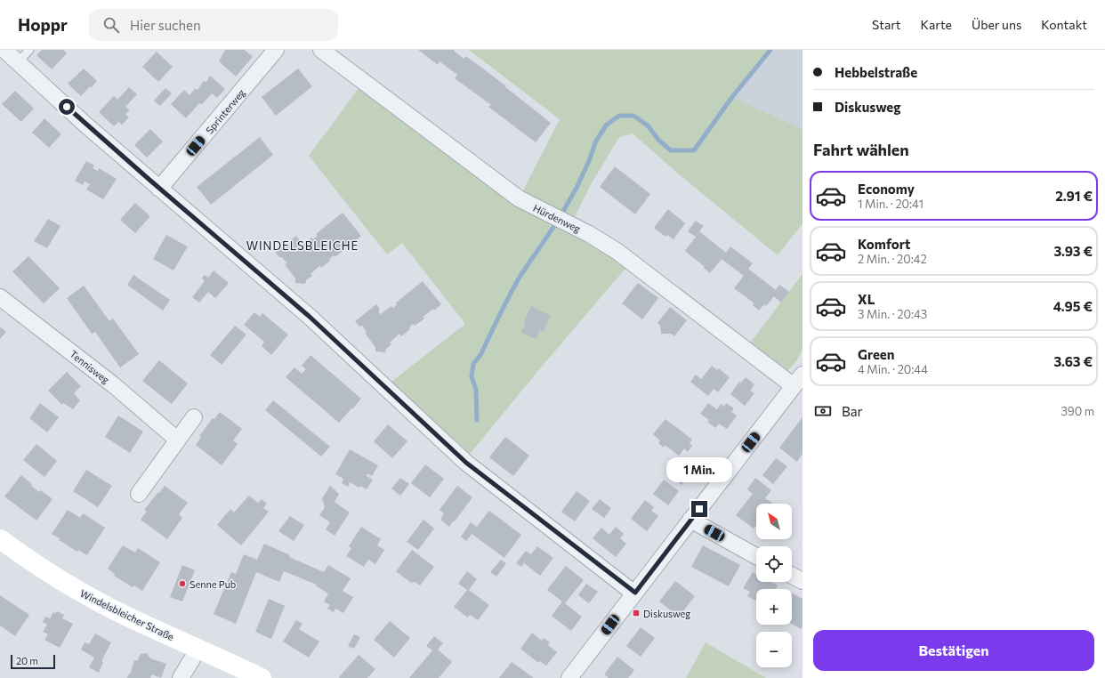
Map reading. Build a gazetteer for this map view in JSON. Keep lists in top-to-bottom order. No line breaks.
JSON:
{"streets":{"main road":["Windelsbleicher Straße"],"street":["Sprinterweg","Hürdenweg","Tennisweg"]},"districts":["WINDELSBLEICHE"],"places":{"other":["Senne Pub"],"transit":["Diskusweg"]},"scale_bar":"20 m","north":"top left","page":{"header":"Hoppr","search":"Hier suchen","nav":["Start","Karte","Über uns","Kontakt"],"banner":["Hebbelstraße","Diskusweg"],"heading":"Fahrt wählen","list":[{"name":"Economy","note":"1 Min. · 20:41","value":"2.91 €"},{"name":"Komfort","note":"2 Min. · 20:42","value":"3.93 €"},{"name":"XL","note":"3 Min. · 20:43","value":"4.95 €"},{"name":"Green","note":"4 Min. · 20:44","value":"3.63 €"}],"pay":["Bar","390 m"],"bubble":"1 Min.","map_buttons":["+","−"],"buttons":"Bestätigen","scale":"20 m"}}
